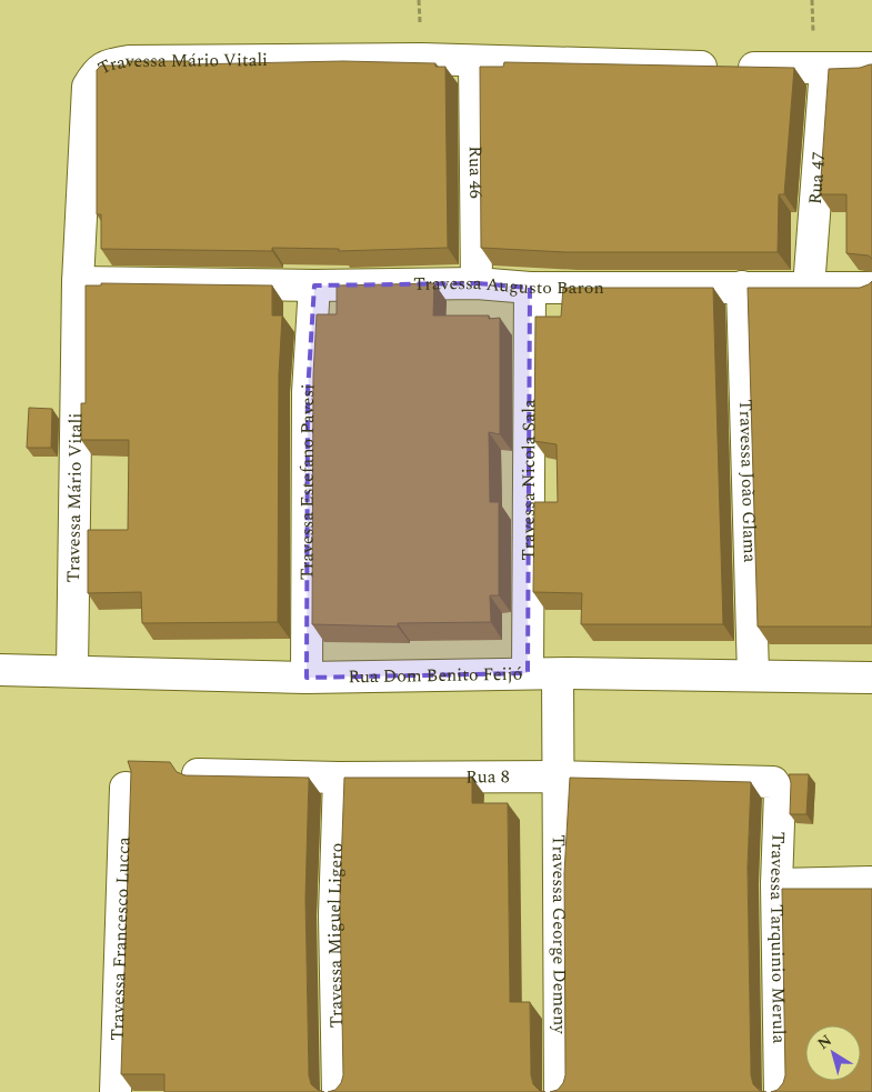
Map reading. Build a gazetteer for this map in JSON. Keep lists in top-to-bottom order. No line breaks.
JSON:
{"streets":{"street":["Travessa Mário Vitali","Rua 46","Rua 47","Travessa Augusto Baron","Travessa Estefano Pavesi","Travessa Nicola Sala","Travessa João Glama","Rua Dom Benito Feijó","Rua 8","Travessa Miguel Ligero","Travessa George Demeny","Travessa Tarquinio Merula","Travessa Francesco Lucca"]},"crossings":[["Travessa Mário Vitali","Rua 46"],["Travessa Mário Vitali","Rua 47"],["Travessa Mário Vitali","Travessa Augusto Baron"],["Travessa Mário Vitali","Rua Dom Benito Feijó"],["Rua 46","Travessa Augusto Baron"],["Rua 47","Travessa Augusto Baron"],["Travessa Augusto Baron","Travessa Estefano Pavesi"],["Travessa Augusto Baron","Travessa Nicola Sala"],["Travessa Augusto Baron","Travessa João Glama"],["Travessa Estefano Pavesi","Rua Dom Benito Feijó"],["Travessa Nicola Sala","Rua Dom Benito Feijó"],["Travessa Nicola Sala","Rua 8"],["Travessa Nicola Sala","Travessa George Demeny"],["Travessa João Glama","Rua Dom Benito Feijó"],["Rua 8","Travessa Miguel Ligero"],["Rua 8","Travessa George Demeny"],["Rua 8","Travessa Tarquinio Merula"]],"north":"top left"}
